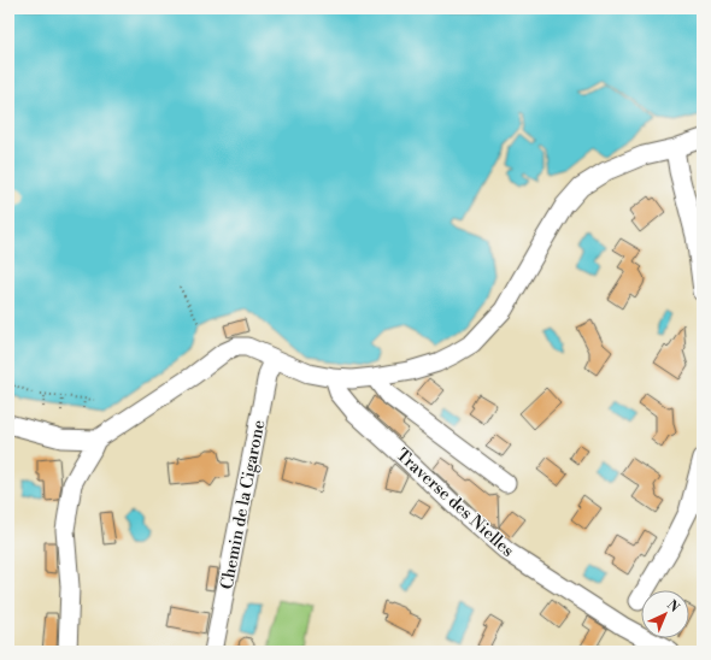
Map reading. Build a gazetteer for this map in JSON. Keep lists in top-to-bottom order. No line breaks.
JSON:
{"streets":{"street":["Traverse des Nielles","Chemin de la Cigarone"]},"north":"top right"}
